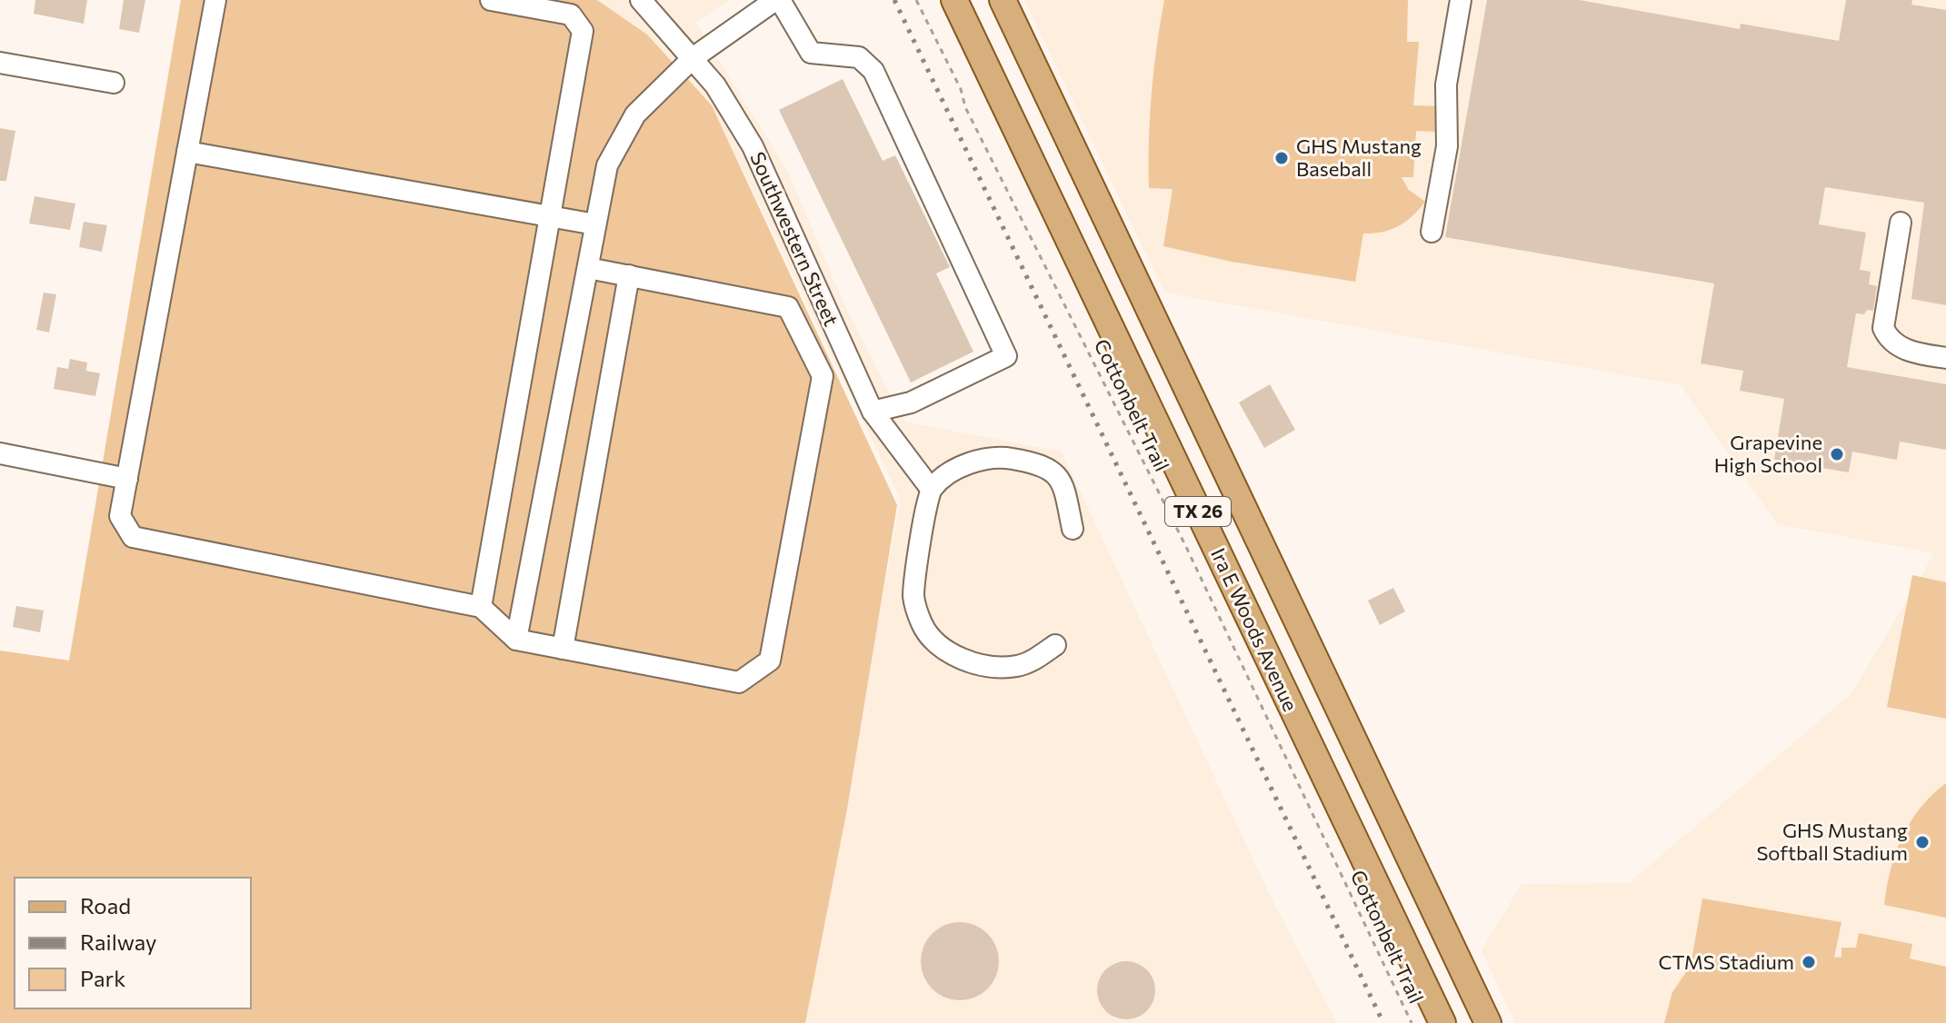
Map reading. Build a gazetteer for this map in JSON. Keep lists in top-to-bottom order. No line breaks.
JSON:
{"streets":{"main road":["TX 26","Ira E Woods Avenue"],"street":["Southwestern Street"],"path":["Cottonbelt Trail"]},"places":["GHS Mustang Baseball","Grapevine High School","GHS Mustang Softball Stadium","CTMS Stadium"],"legend":["Road","Railway","Park"]}
